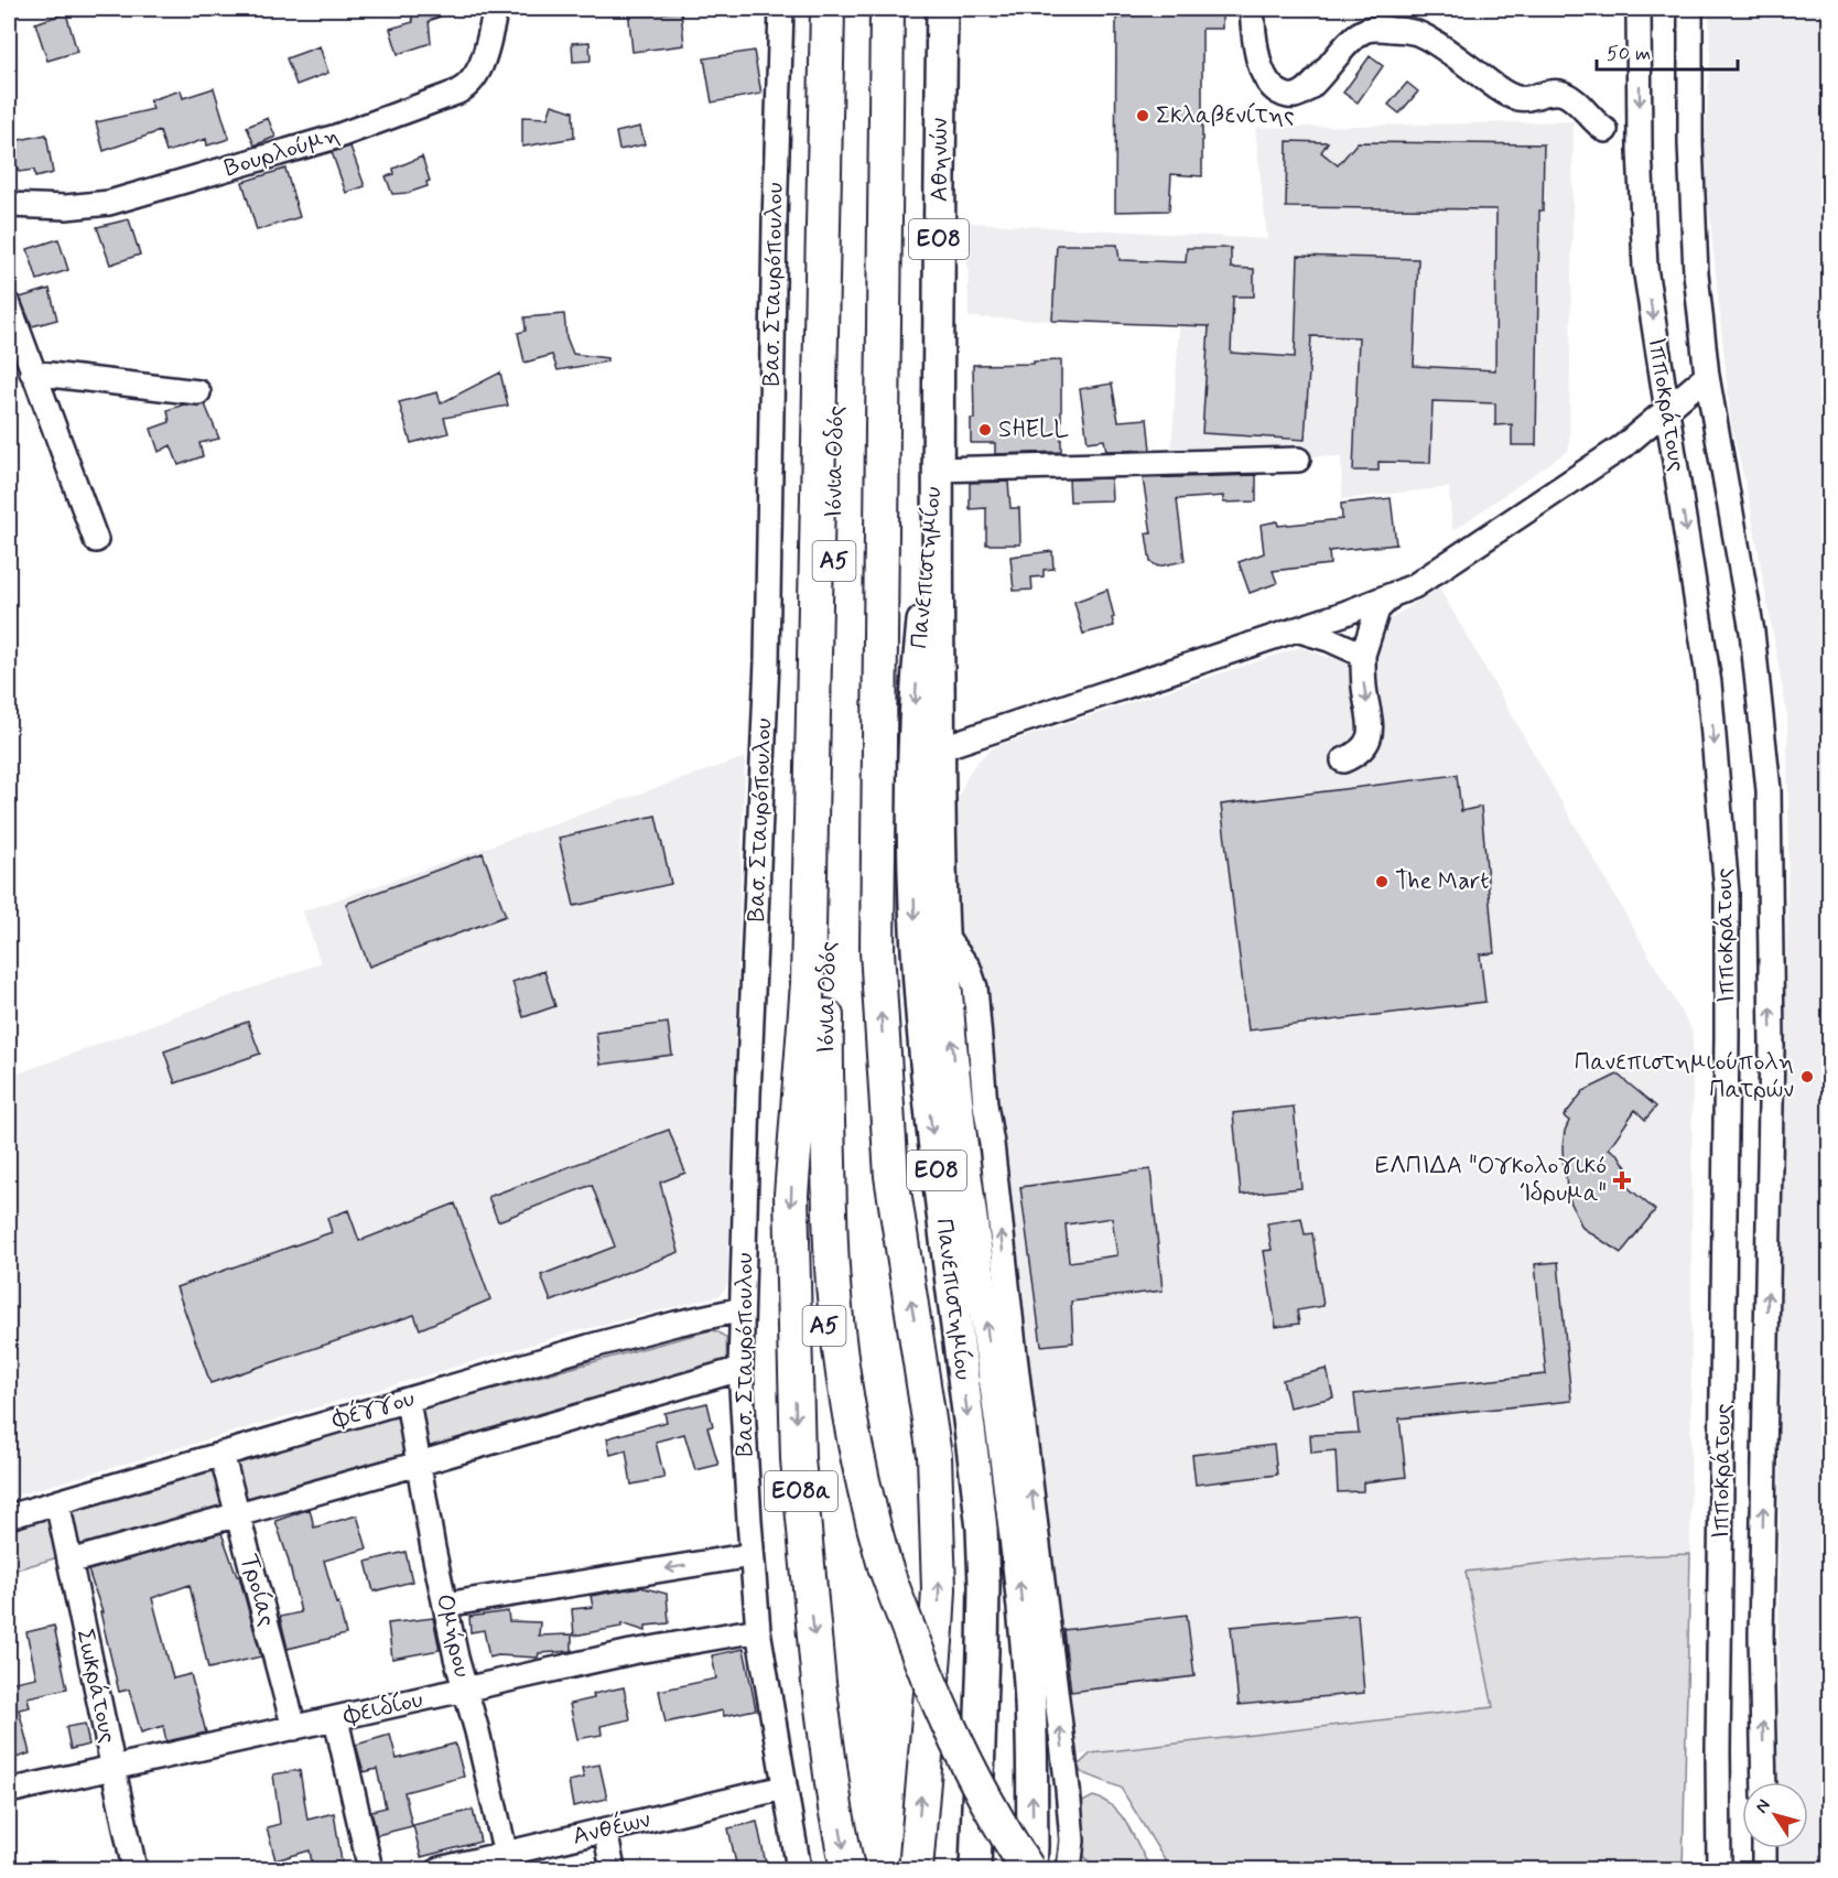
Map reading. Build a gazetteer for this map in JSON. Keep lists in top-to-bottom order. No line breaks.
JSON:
{"streets":{"highway":["Ιόνια Οδός","Α5","ΕΟ8α"],"main road":["Αθηνών","ΕΟ8","Πανεπιστημίου"],"street":["Βουρλούμη","Βασ. Σταυρόπουλου","Ιπποκράτους","Φέγγου","Τροίας","Ομήρου","Σωκράτους","Φειδίου","Ανθέων"]},"crossings":[["Αθηνών","Πανεπιστημίου"],["Βασ. Σταυρόπουλου","Φέγγου"],["Βασ. Σταυρόπουλου","Φειδίου"],["Βασ. Σταυρόπουλου","Ανθέων"],["Ιόνια Οδός","Α5"],["Ιόνια Οδός","ΕΟ8α"],["Α5","Πανεπιστημίου"],["Α5","ΕΟ8α"],["Φέγγου","Τροίας"],["Φέγγου","Ομήρου"],["Φέγγου","Σωκράτους"],["Τροίας","Φειδίου"],["Ομήρου","Φειδίου"],["Ομήρου","Ανθέων"],["Σωκράτους","Φειδίου"]],"places":{"other":["Σκλαβενίτης","SHELL","The Mart","Πανεπιστημιούπολη Πατρών"],"health":["ΕΛΠΙΔΑ \"Ογκολογικό Ίδρυμα\""]},"scale_bar":"50 m","north":"top left"}
